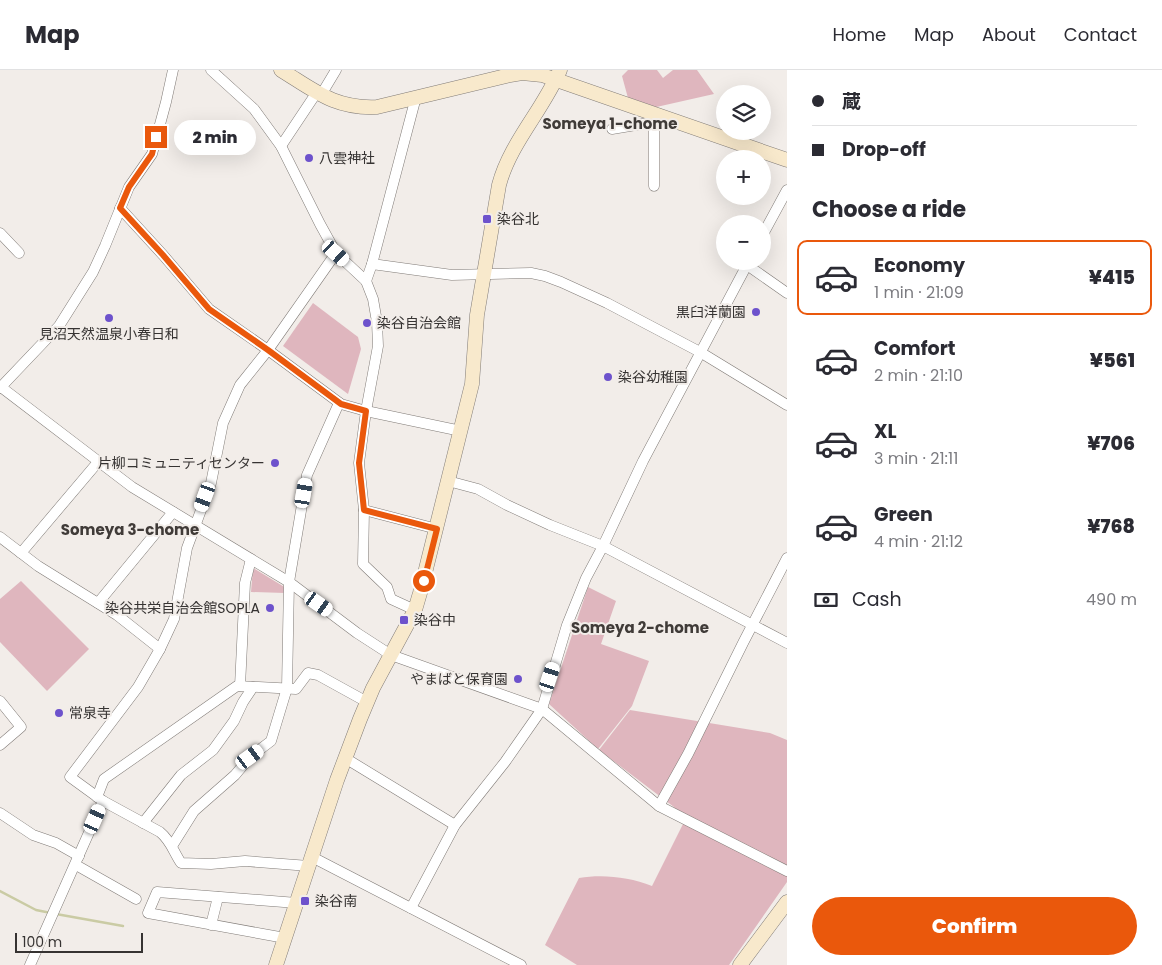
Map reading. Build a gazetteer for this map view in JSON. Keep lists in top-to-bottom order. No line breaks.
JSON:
{"districts":["Someya 1-chome","Someya 3-chome","Someya 2-chome"],"places":{"other":["八雲神社","黒臼洋蘭園","見沼天然温泉小春日和","染谷自治会館","染谷幼稚園","片柳コミュニティセンター","染谷共栄自治会館SOPLA","やまばと保育園","常泉寺"],"transit":["染谷北","染谷中","染谷南"]},"scale_bar":"100 m","page":{"header":"Map","nav":["Home","Map","About","Contact"],"banner":["蔵","Drop-off"],"map_buttons":["+","−"],"bubble":"2 min","heading":"Choose a ride","list":[{"name":"Economy","note":"1 min · 21:09","value":"¥415"},{"name":"Comfort","note":"2 min · 21:10","value":"¥561"},{"name":"XL","note":"3 min · 21:11","value":"¥706"},{"name":"Green","note":"4 min · 21:12","value":"¥768"}],"pay":["Cash","490 m"],"buttons":"Confirm","scale":"100 m"}}
